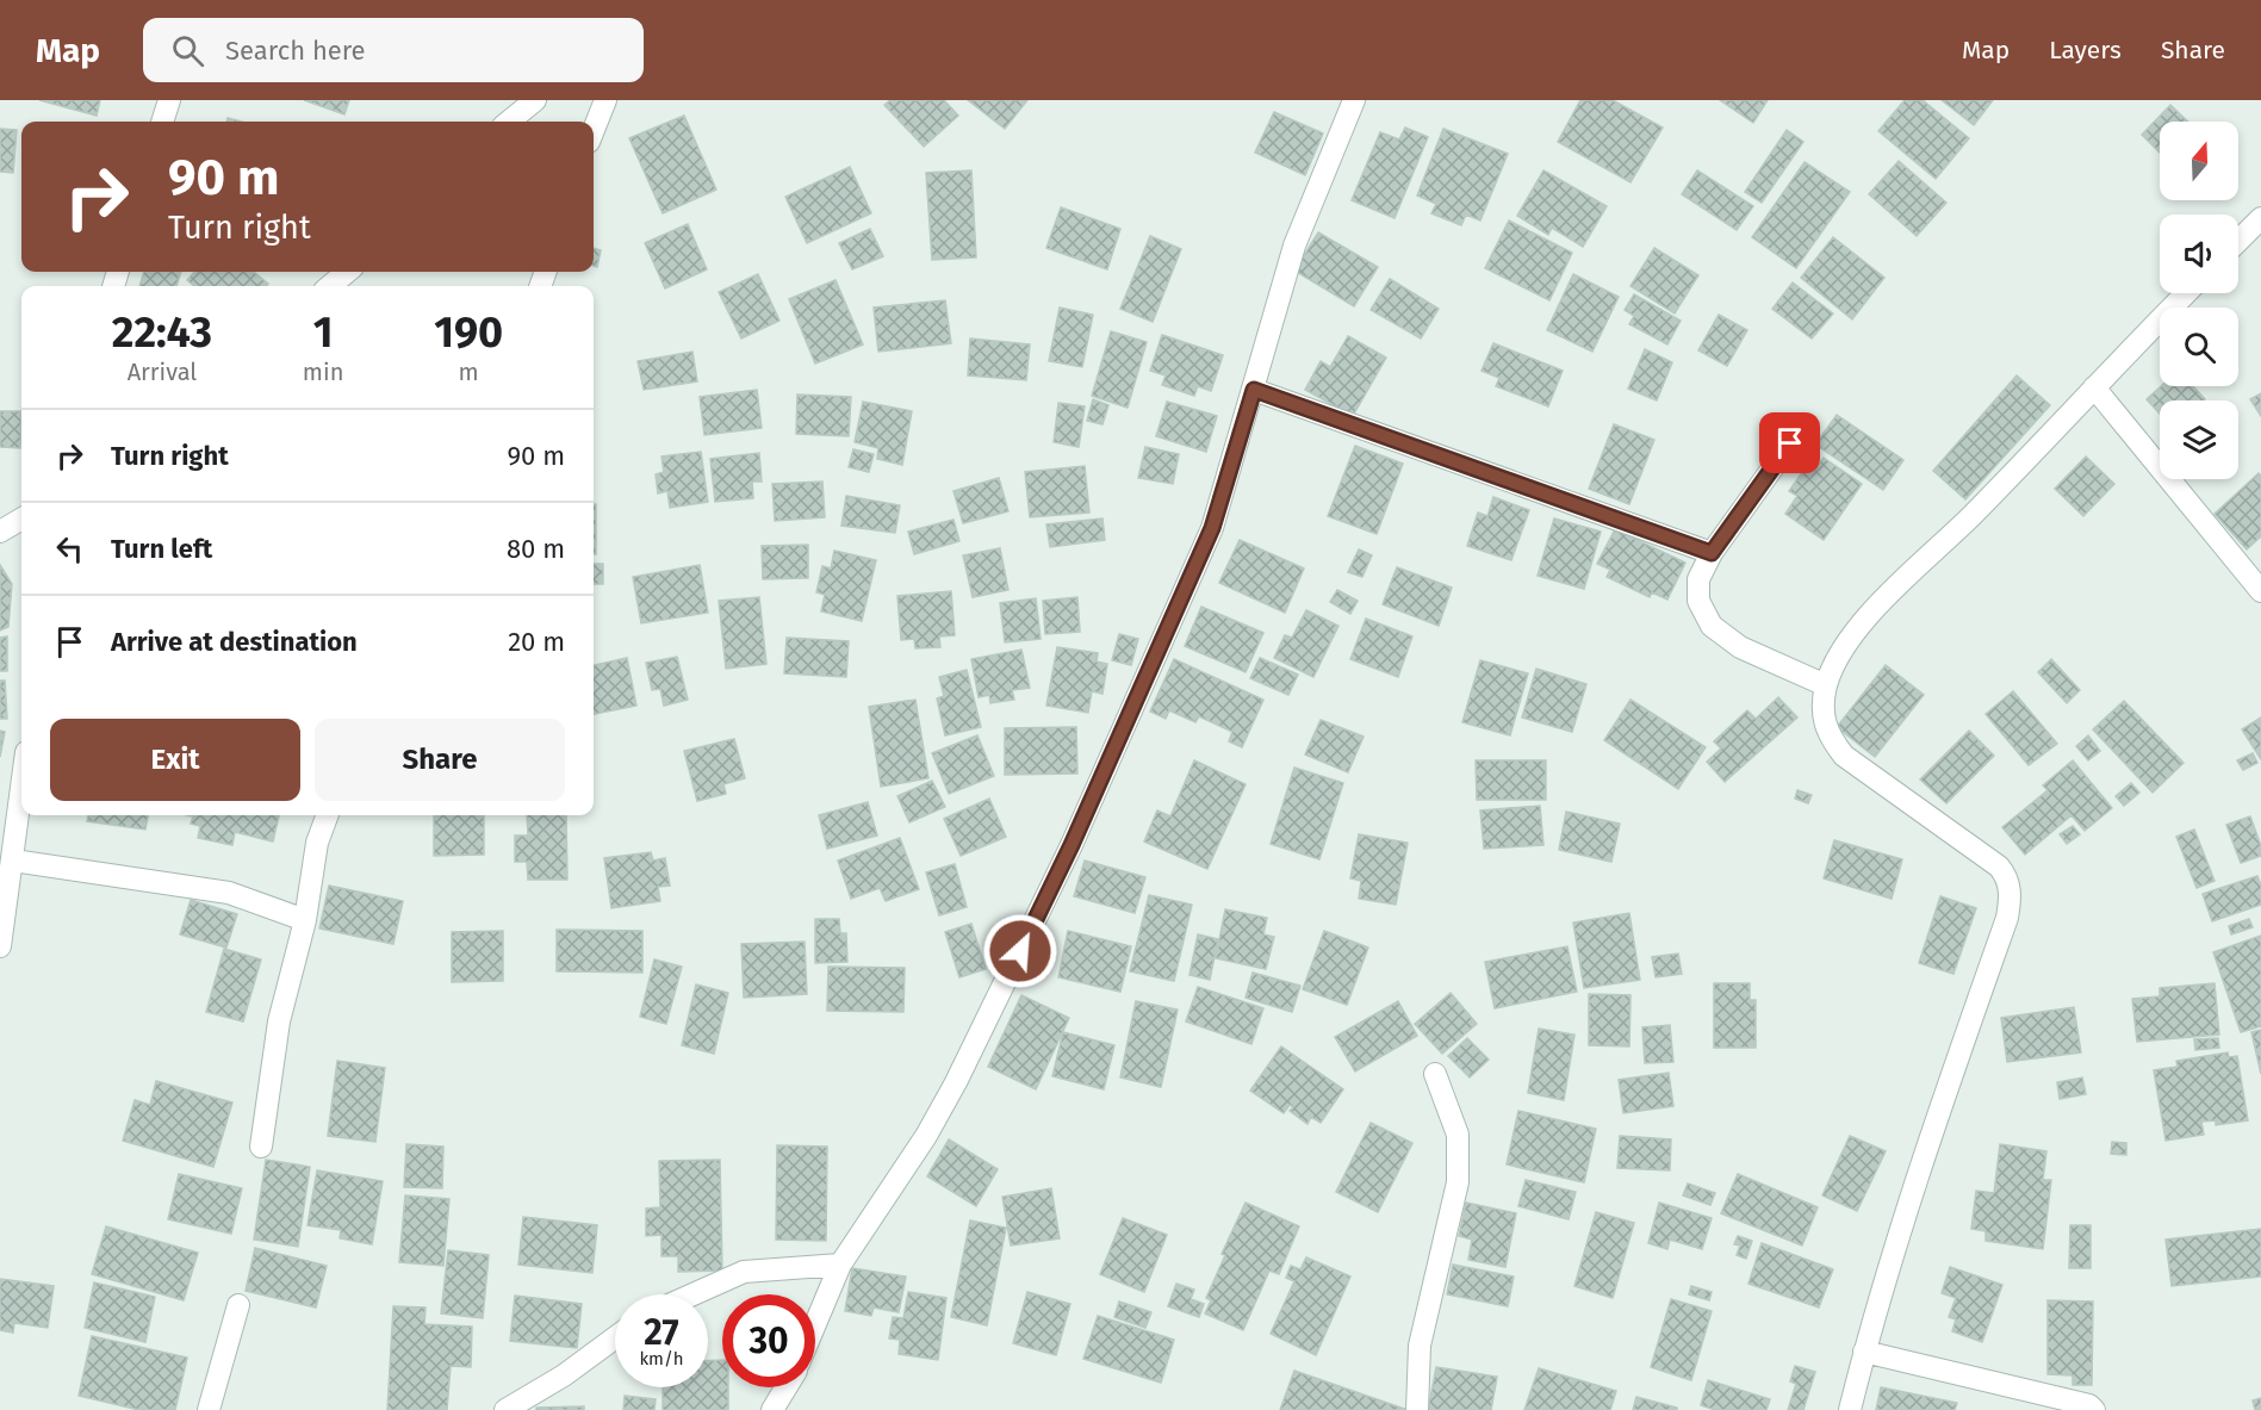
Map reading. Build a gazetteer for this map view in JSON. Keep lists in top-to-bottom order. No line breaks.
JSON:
{"north":"top","page":{"header":"Map","search":"Search here","nav":["Map","Layers","Share"],"turn":["90 m","Turn right"],"eta":["22:43","Arrival","1","min","190","m"],"list":[{"name":"Turn right","value":"90 m"},{"name":"Turn left","value":"80 m"},{"name":"Arrive at destination","value":"20 m"}],"buttons":["Exit","Share"],"speed":"27 km/h","limit":"30"}}
